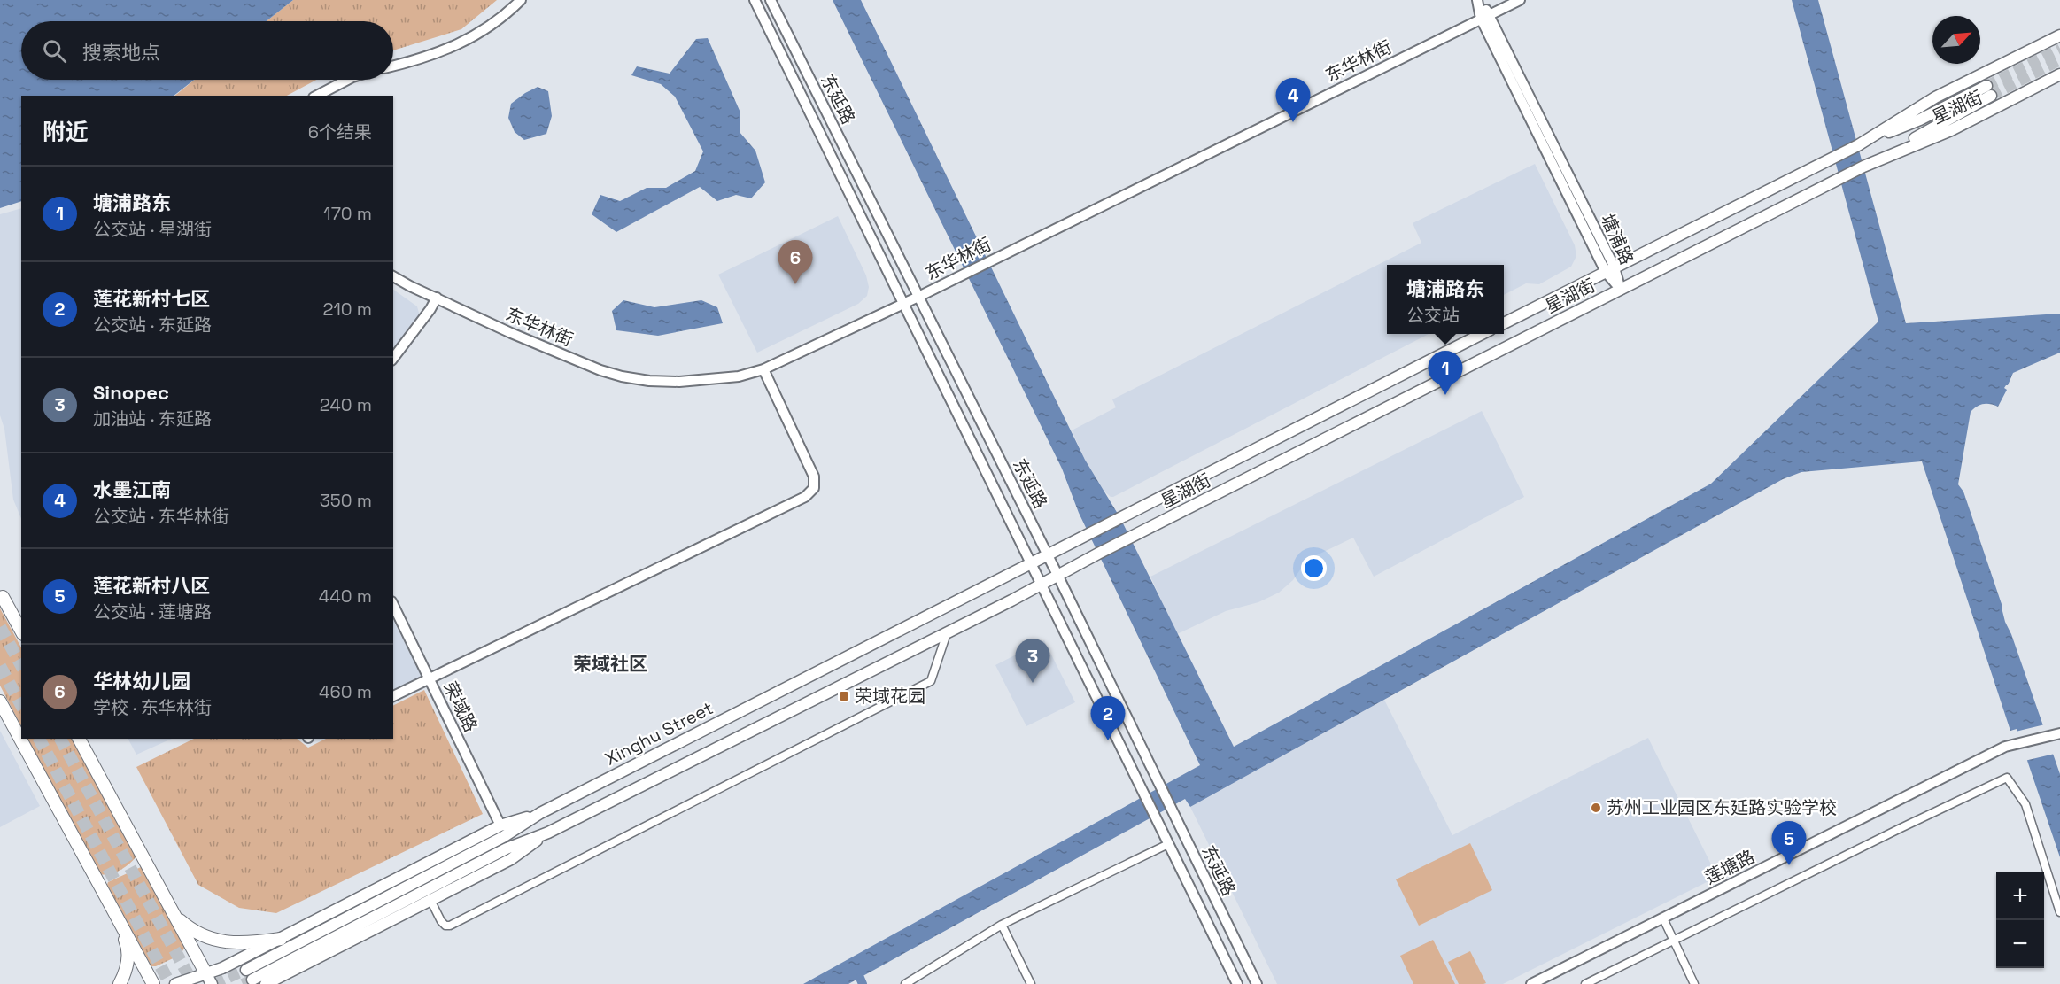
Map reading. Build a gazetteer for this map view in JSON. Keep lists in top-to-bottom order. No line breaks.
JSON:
{"streets":{"main road":["星湖街","Xinghu Street"],"street":["东华林街","东延路","塘浦路","荣域路","莲塘路"]},"crossings":[["东华林街","东延路"],["东华林街","塘浦路"],["东延路","Xinghu Street"],["星湖街","塘浦路"],["星湖街","Xinghu Street"]],"districts":["荣域社区"],"places":{"transit":["荣域花园"],"other":["苏州工业园区东延路实验学校"]},"north":"top right","page":{"search":"搜索地点","pins":["4","6","1","3","2","5"],"heading":["附近","6个结果"],"list":[{"mark":"1","name":"塘浦路东","note":"公交站 · 星湖街","value":"170 m"},{"mark":"2","name":"莲花新村七区","note":"公交站 · 东延路","value":"210 m"},{"mark":"3","name":"Sinopec","note":"加油站 · 东延路","value":"240 m"},{"mark":"4","name":"水墨江南","note":"公交站 · 东华林街","value":"350 m"},{"mark":"5","name":"莲花新村八区","note":"公交站 · 莲塘路","value":"440 m"},{"mark":"6","name":"华林幼儿园","note":"学校 · 东华林街","value":"460 m"}],"popup":["塘浦路东","公交站"],"map_buttons":["+","−"]}}
